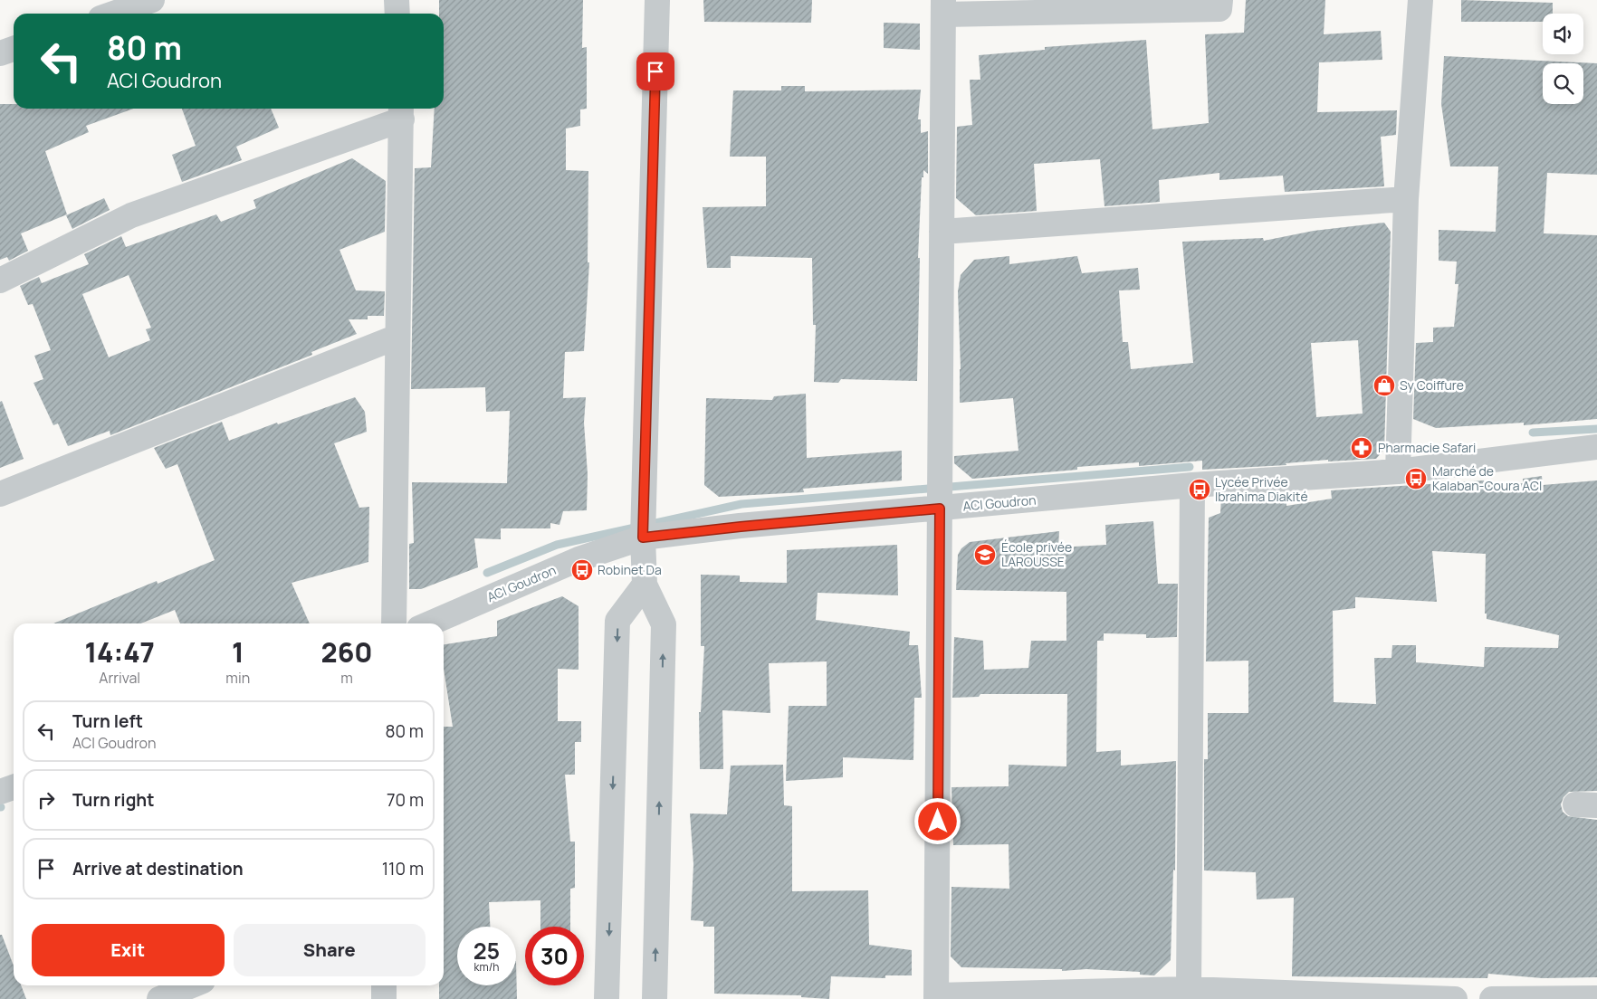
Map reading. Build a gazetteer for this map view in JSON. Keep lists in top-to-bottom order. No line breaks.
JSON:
{"streets":{"street":["ACI Goudron"]},"places":{"shop":["Sy Coiffure"],"pharmacy":["Pharmacie Safari"],"bus stop":["Marché de Kalaban-Coura ACI","Lycée Privée Ibrahima Diakité","Robinet Da"],"school or university":["École privée LAROUSSE"]},"page":{"turn":["80 m","ACI Goudron"],"eta":["14:47","Arrival","1","min","260","m"],"list":[{"name":"Turn left","note":"ACI Goudron","value":"80 m"},{"name":"Turn right","value":"70 m"},{"name":"Arrive at destination","value":"110 m"}],"buttons":["Exit","Share"],"speed":"25 km/h","limit":"30"}}
